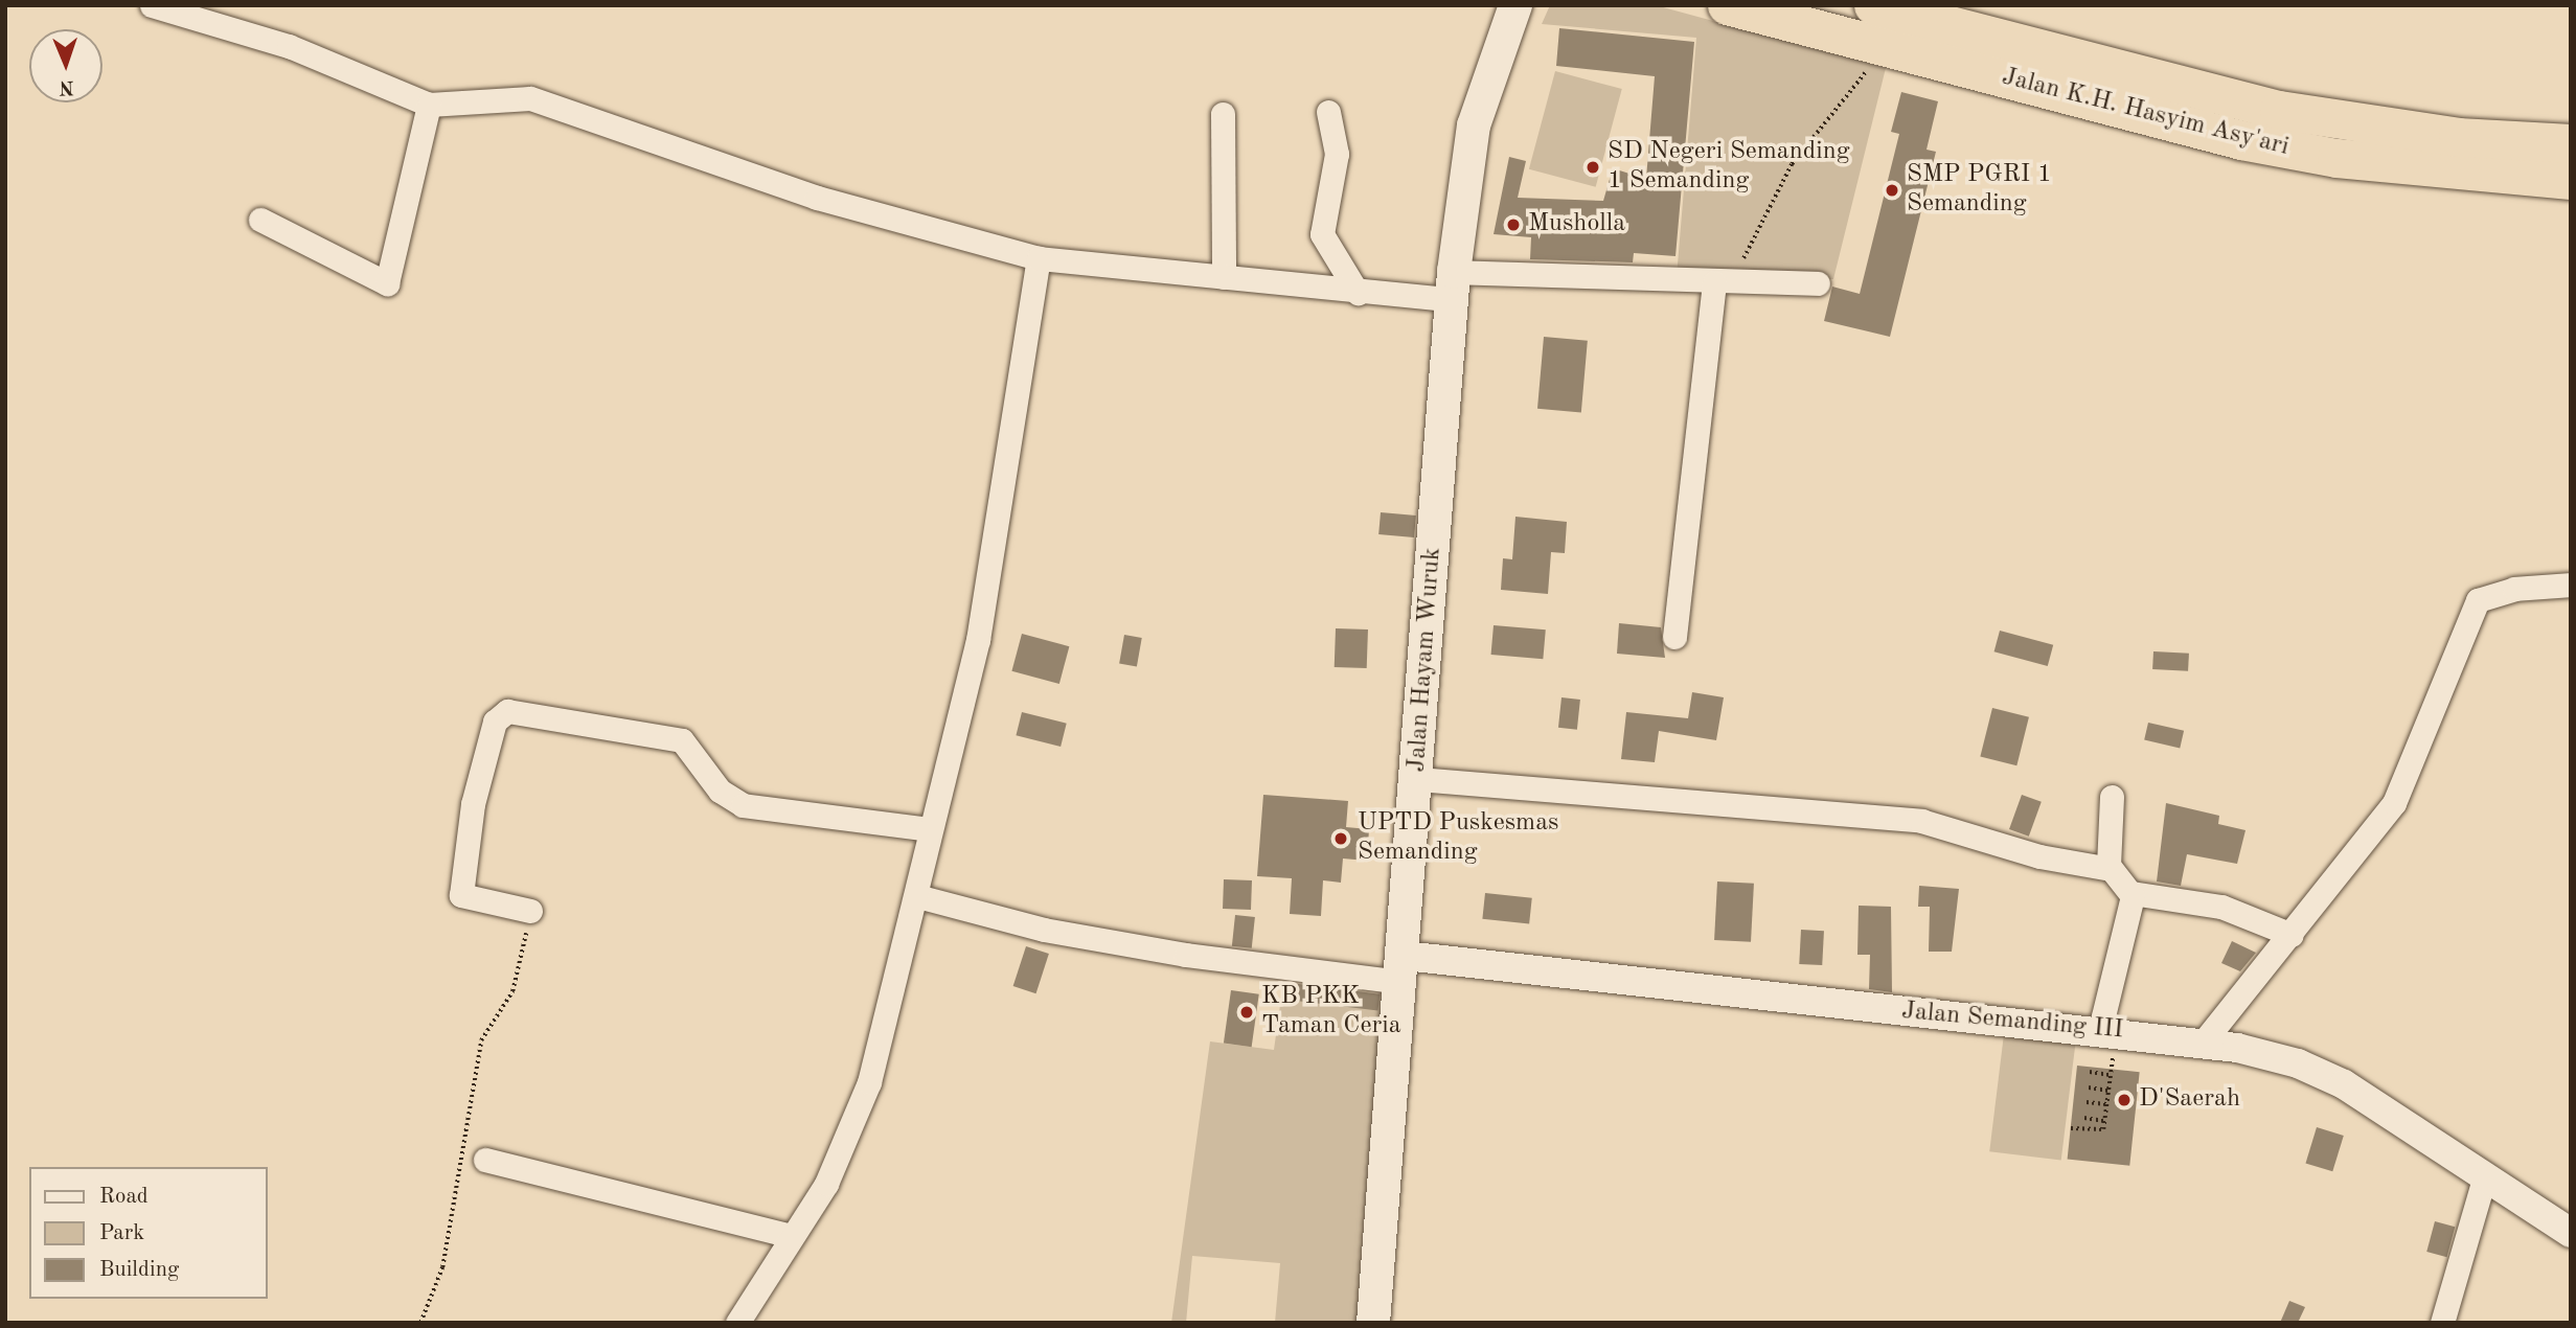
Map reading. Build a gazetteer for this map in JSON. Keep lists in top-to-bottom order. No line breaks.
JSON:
{"streets":{"highway":["Jalan K.H. Hasyim Asy'ari"],"main road":["Jalan Hayam Wuruk"],"street":["Jalan Semanding III"]},"crossings":[["Jalan Hayam Wuruk","Jalan Semanding III"]],"places":["SD Negeri Semanding 1 Semanding","SMP PGRI 1 Semanding","Musholla","UPTD Puskesmas Semanding","KB PKK Taman Ceria","D'Saerah"],"legend":["Road","Park","Building"],"north":"bottom"}
